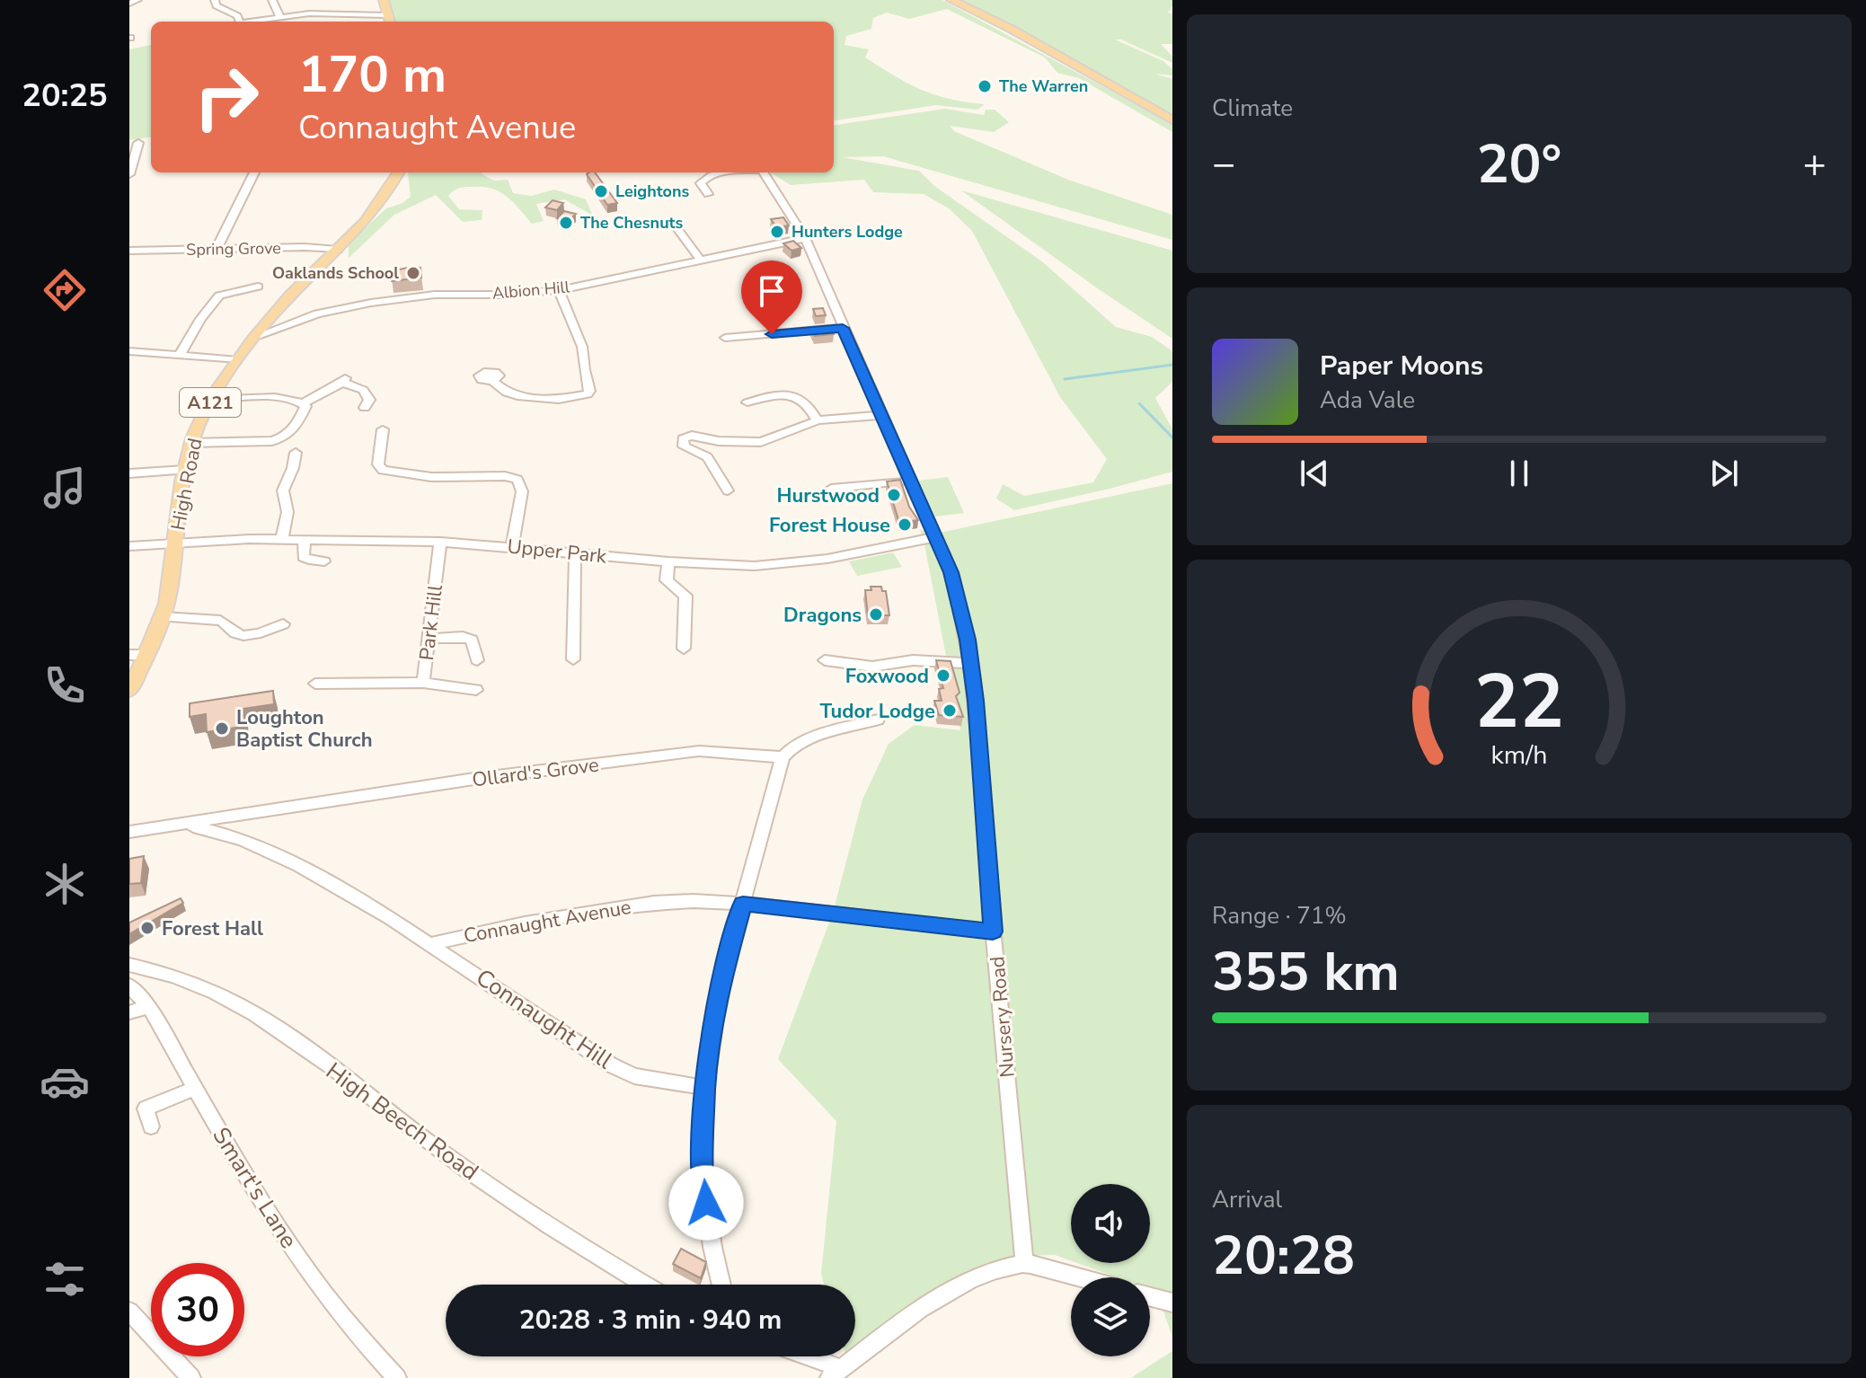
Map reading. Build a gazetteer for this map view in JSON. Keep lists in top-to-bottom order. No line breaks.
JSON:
{"streets":{"main road":["A121","High Road"],"street":["Spring Grove","Albion Hill","Upper Park","Park Hill","Ollard's Grove","Connaught Avenue","Nursery Road","Connaught Hill","High Beech Road","Smart's Lane"]},"crossings":[["Spring Grove","High Road"],["Albion Hill","High Road"],["Albion Hill","Nursery Road"],["High Road","Upper Park"],["Upper Park","Park Hill"],["Upper Park","Nursery Road"],["Connaught Avenue","Nursery Road"],["Connaught Avenue","Connaught Hill"]],"places":["The Warren","Leightons","The Chesnuts","Hunters Lodge","Oaklands School","Hurstwood","Forest House","Dragons","Foxwood","Tudor Lodge","Loughton Baptist Church","Forest Hall"],"page":{"tabs":"20:25","tile":["Climate",["Range · 71%","355 km"],["Arrival","20:28"]],"turn":["170 m","Connaught Avenue"],"heat":["−","20°","+"],"song":["Paper Moons","Ada Vale"],"limit":"30","trip":"20:28 · 3 min · 940 m","gauge":["22","km/h"]}}
